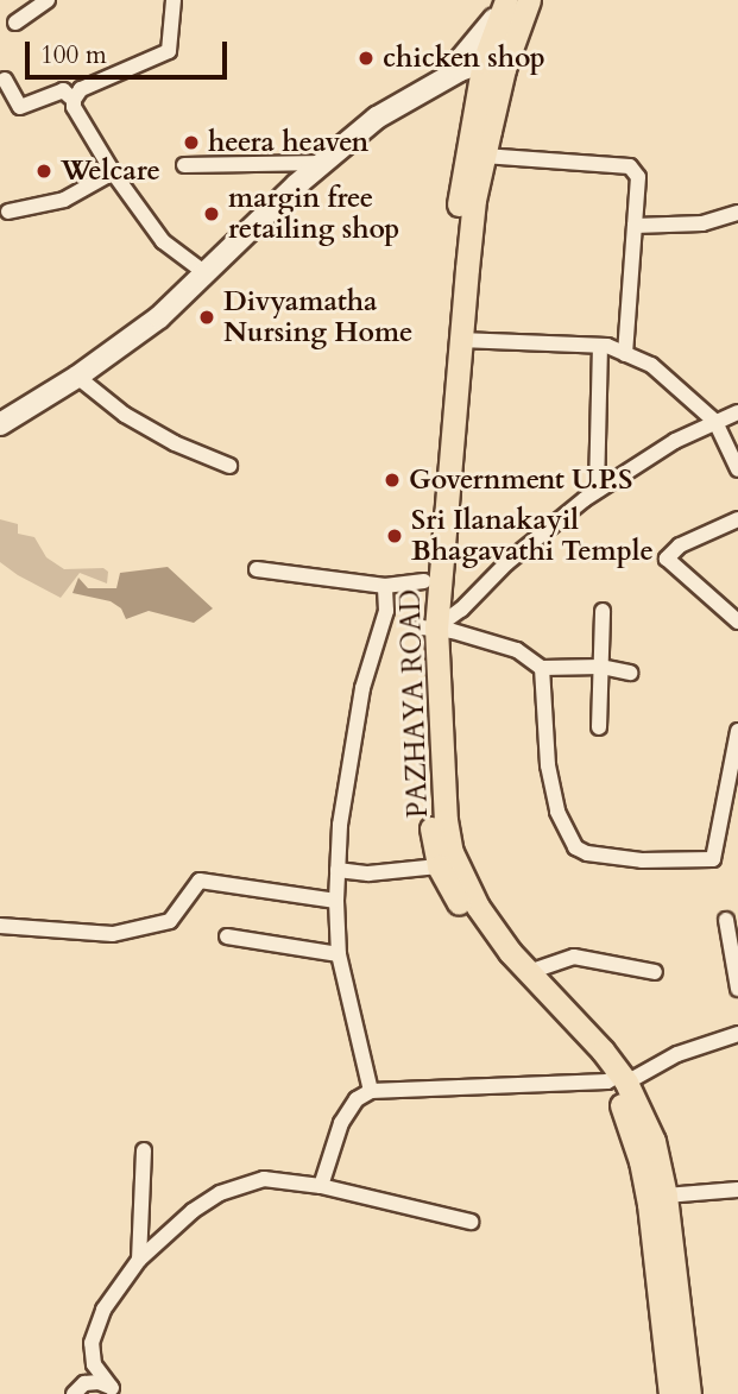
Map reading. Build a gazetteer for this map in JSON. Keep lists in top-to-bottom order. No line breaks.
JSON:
{"streets":{"main road":["PAZHAYA ROAD"]},"places":["chicken shop","heera heaven","Welcare","margin free retailing shop","Divyamatha Nursing Home","Government U.P.S","Sri Ilanakayil Bhagavathi Temple"],"scale_bar":"100 m"}
